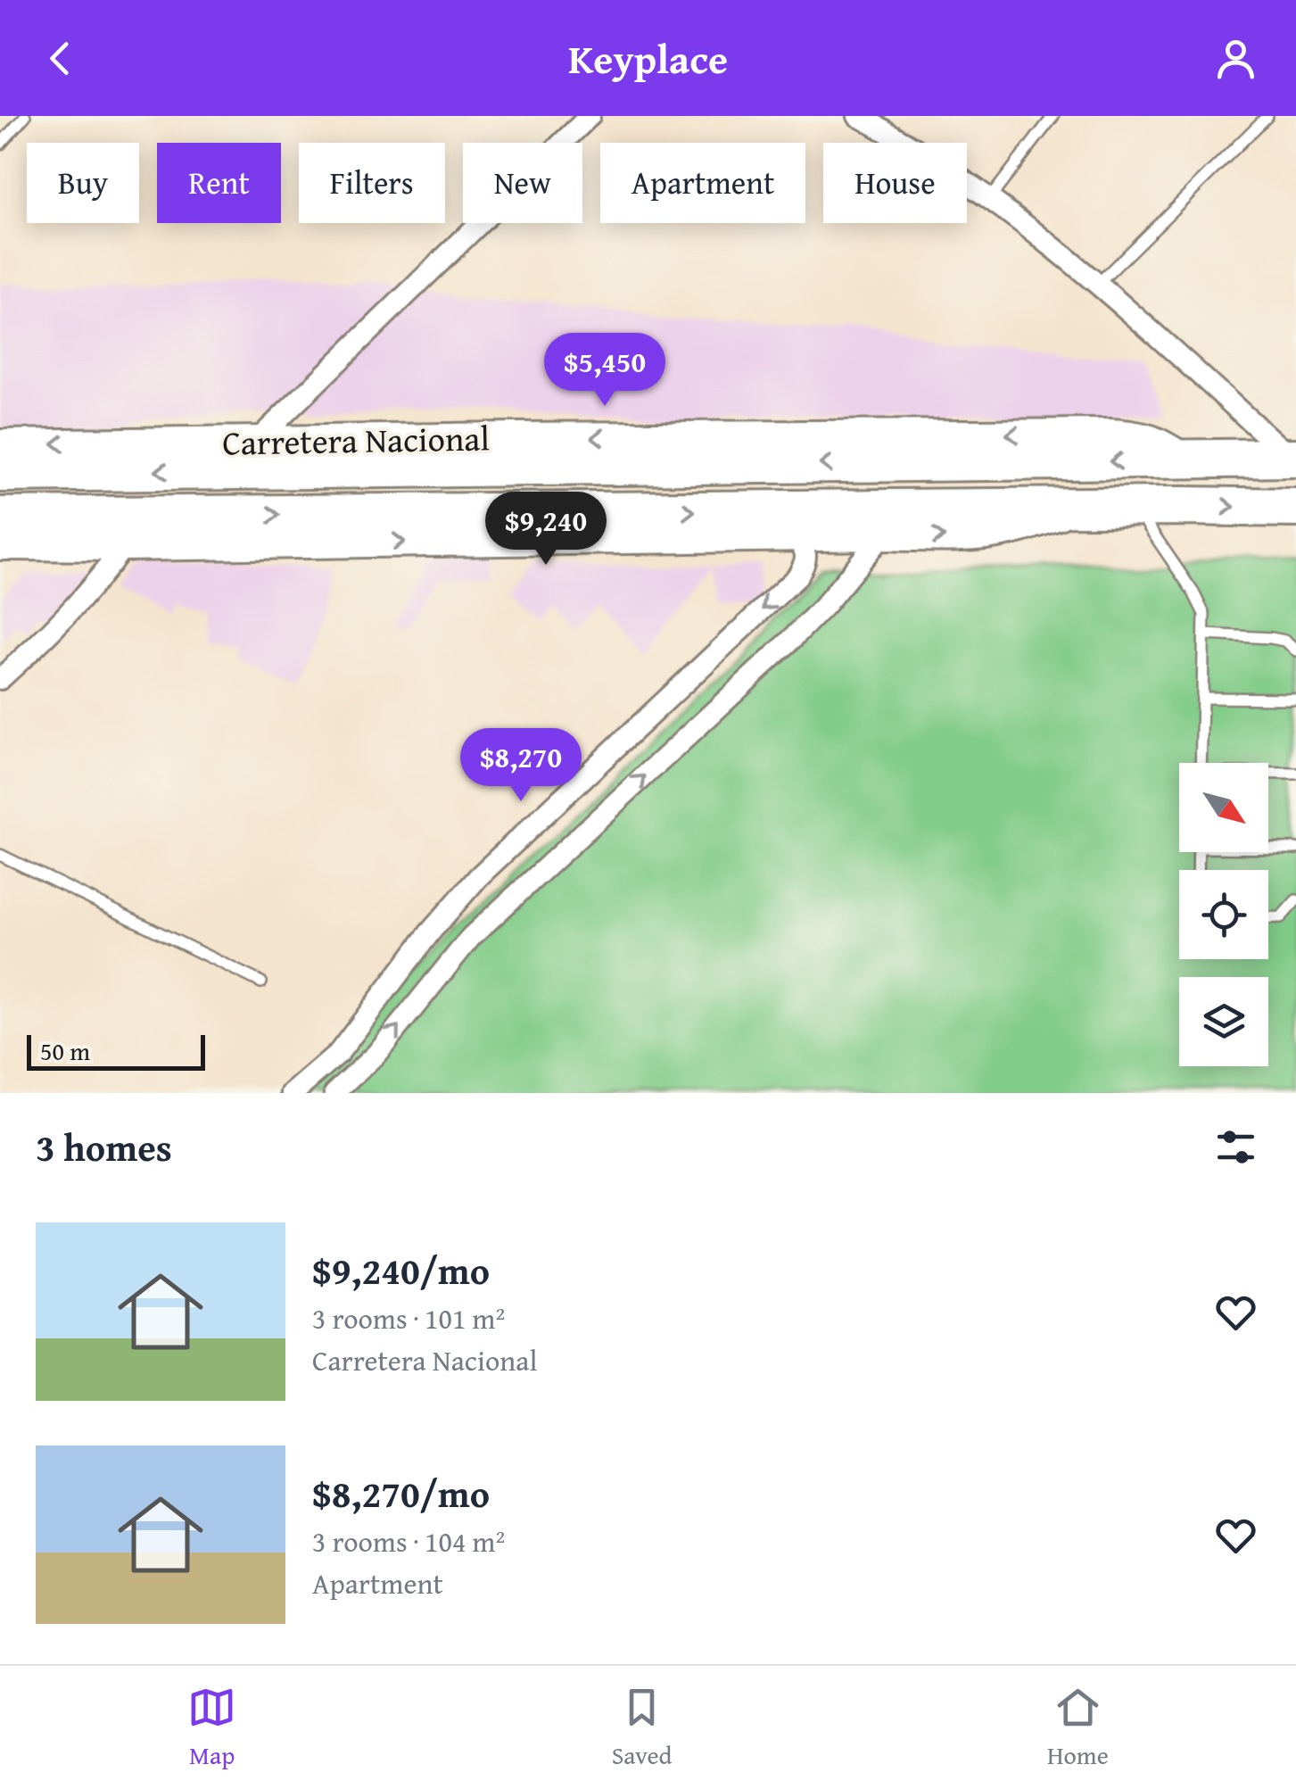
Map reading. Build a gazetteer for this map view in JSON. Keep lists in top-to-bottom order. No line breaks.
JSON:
{"streets":{"highway":["Carretera Nacional"]},"scale_bar":"50 m","north":"bottom right","page":{"header":"Keyplace","chip":["Buy","Rent","Filters","New","Apartment","House"],"price":["$5,450","$9,240","$8,270"],"scale":"50 m","heading":"3 homes","list":[{"name":"$9,240/mo","note":"3 rooms · 101 m² · Carretera Nacional"},{"name":"$8,270/mo","note":"3 rooms · 104 m² · Apartment"}],"tabs":["Map","Saved","Home"]}}
